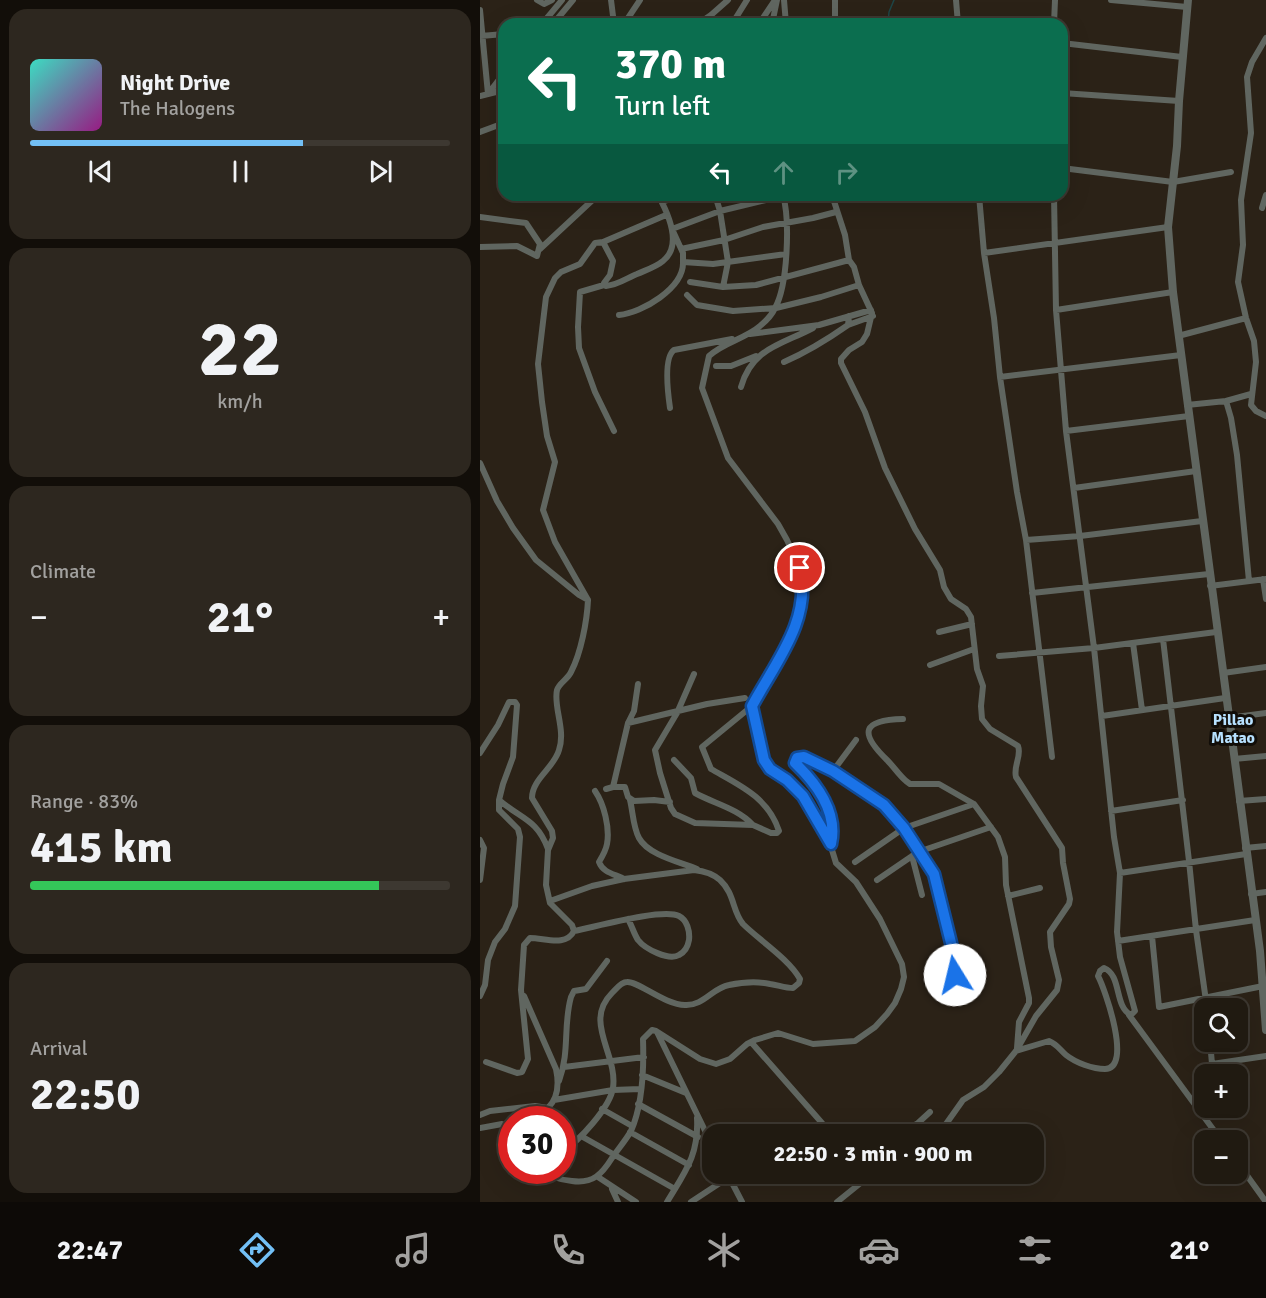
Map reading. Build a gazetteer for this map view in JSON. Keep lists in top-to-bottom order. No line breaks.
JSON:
{"districts":["Pillao Matao"],"page":{"turn":["370 m","Turn left"],"song":["Night Drive","The Halogens"],"tile":[["22","km/h"],"Climate",["Range · 83%","415 km"],["Arrival","22:50"]],"heat":["−","21°","+"],"map_buttons":["+","−"],"limit":"30","trip":"22:50 · 3 min · 900 m","tabs":["22:47","21°"]}}
